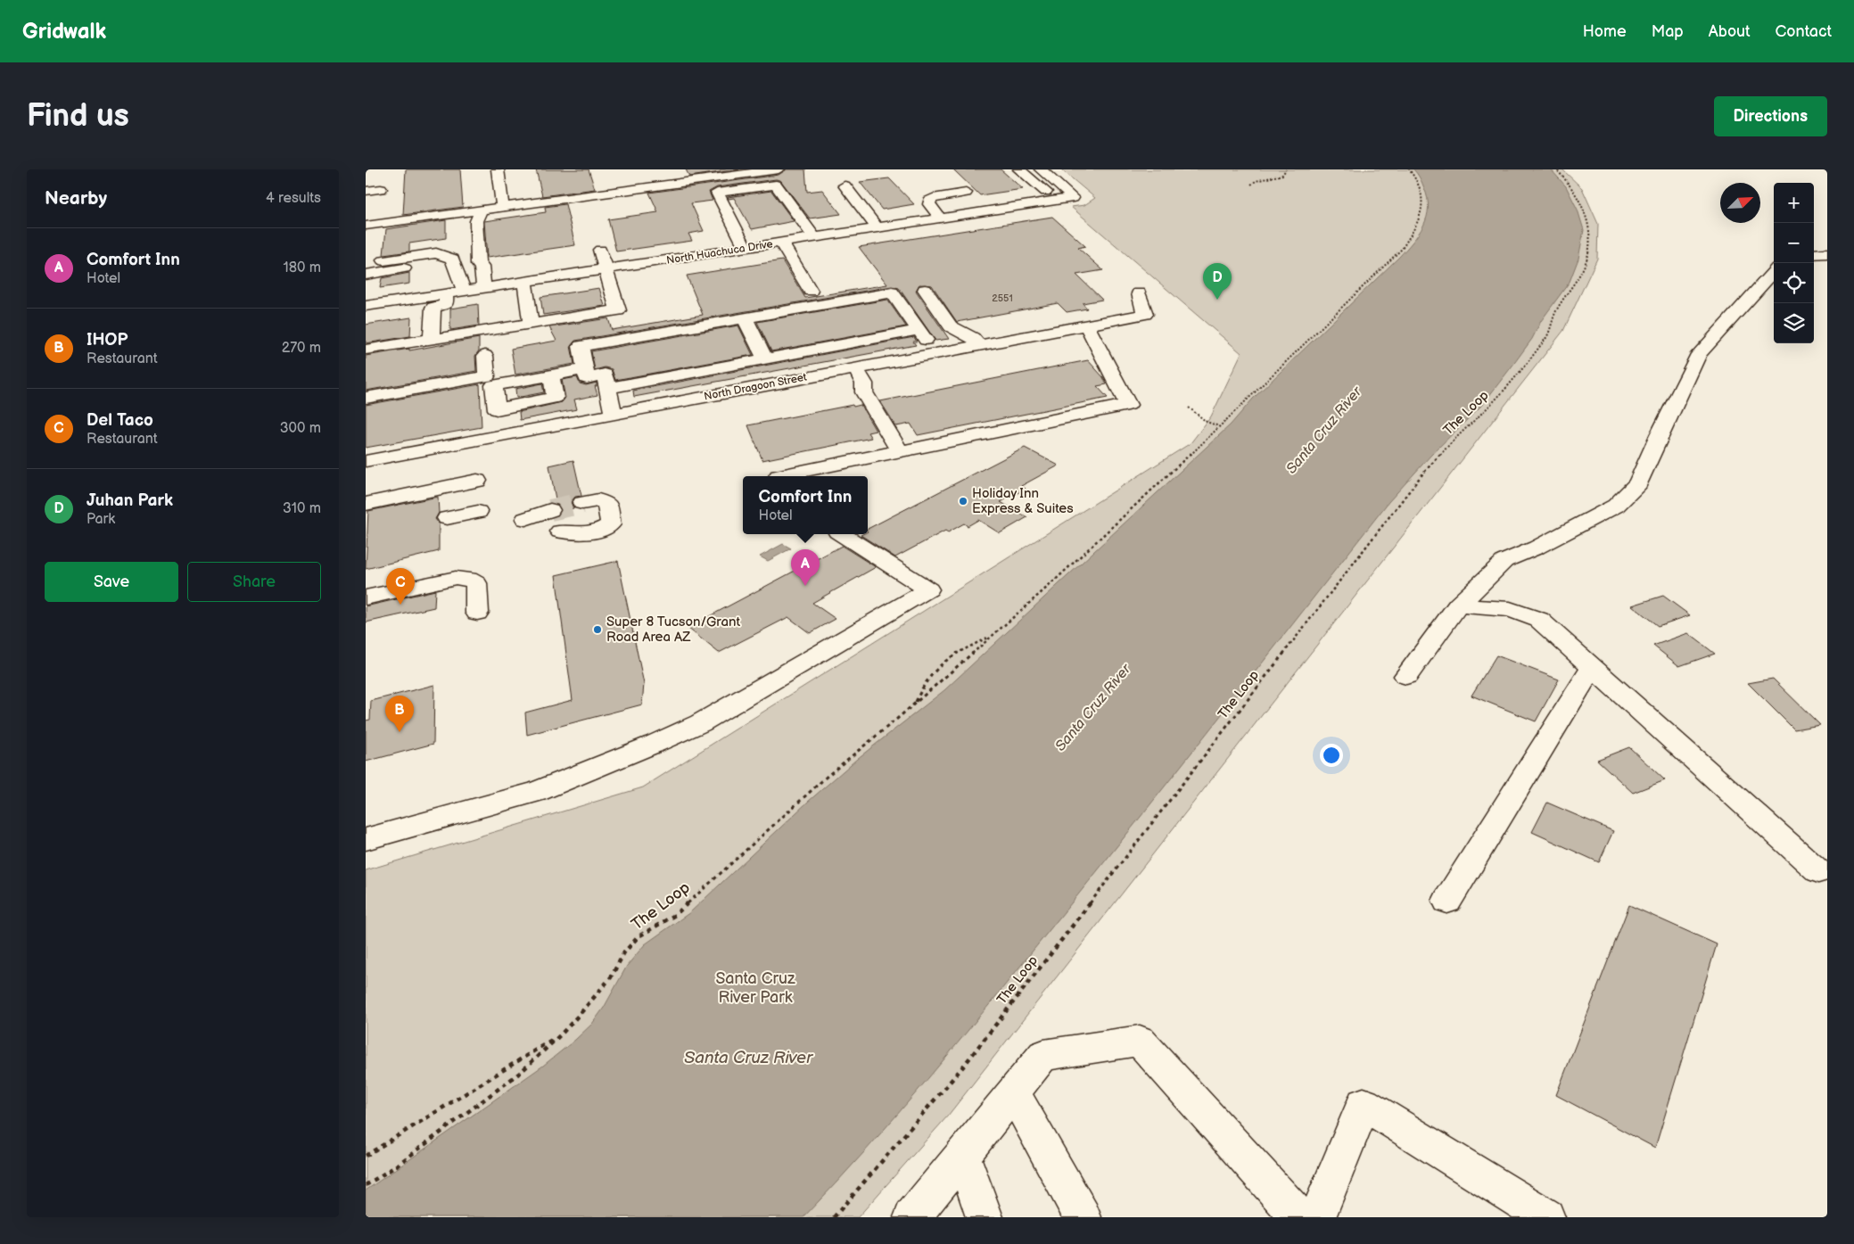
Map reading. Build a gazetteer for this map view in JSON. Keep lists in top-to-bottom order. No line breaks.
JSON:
{"streets":{"street":["North Huachuca Drive","North Dragoon Street"],"path":["The Loop"]},"water":["Santa Cruz River"],"parks":["Santa Cruz River Park"],"places":["Holiday Inn Express & Suites","Super 8 Tucson/Grant Road Area AZ"],"house_numbers":["2551"],"north":"top right","page":{"header":"Gridwalk","nav":["Home","Map","About","Contact"],"buttons":["Directions",["Save","Share"]],"title":"Find us","heading":["Nearby","4 results"],"map_buttons":["+","−"],"list":[{"mark":"A","name":"Comfort Inn","note":"Hotel","value":"180 m"},{"mark":"B","name":"IHOP","note":"Restaurant","value":"270 m"},{"mark":"C","name":"Del Taco","note":"Restaurant","value":"300 m"},{"mark":"D","name":"Juhan Park","note":"Park","value":"310 m"}],"pins":["D","A","C","B"],"popup":["Comfort Inn","Hotel"]}}
